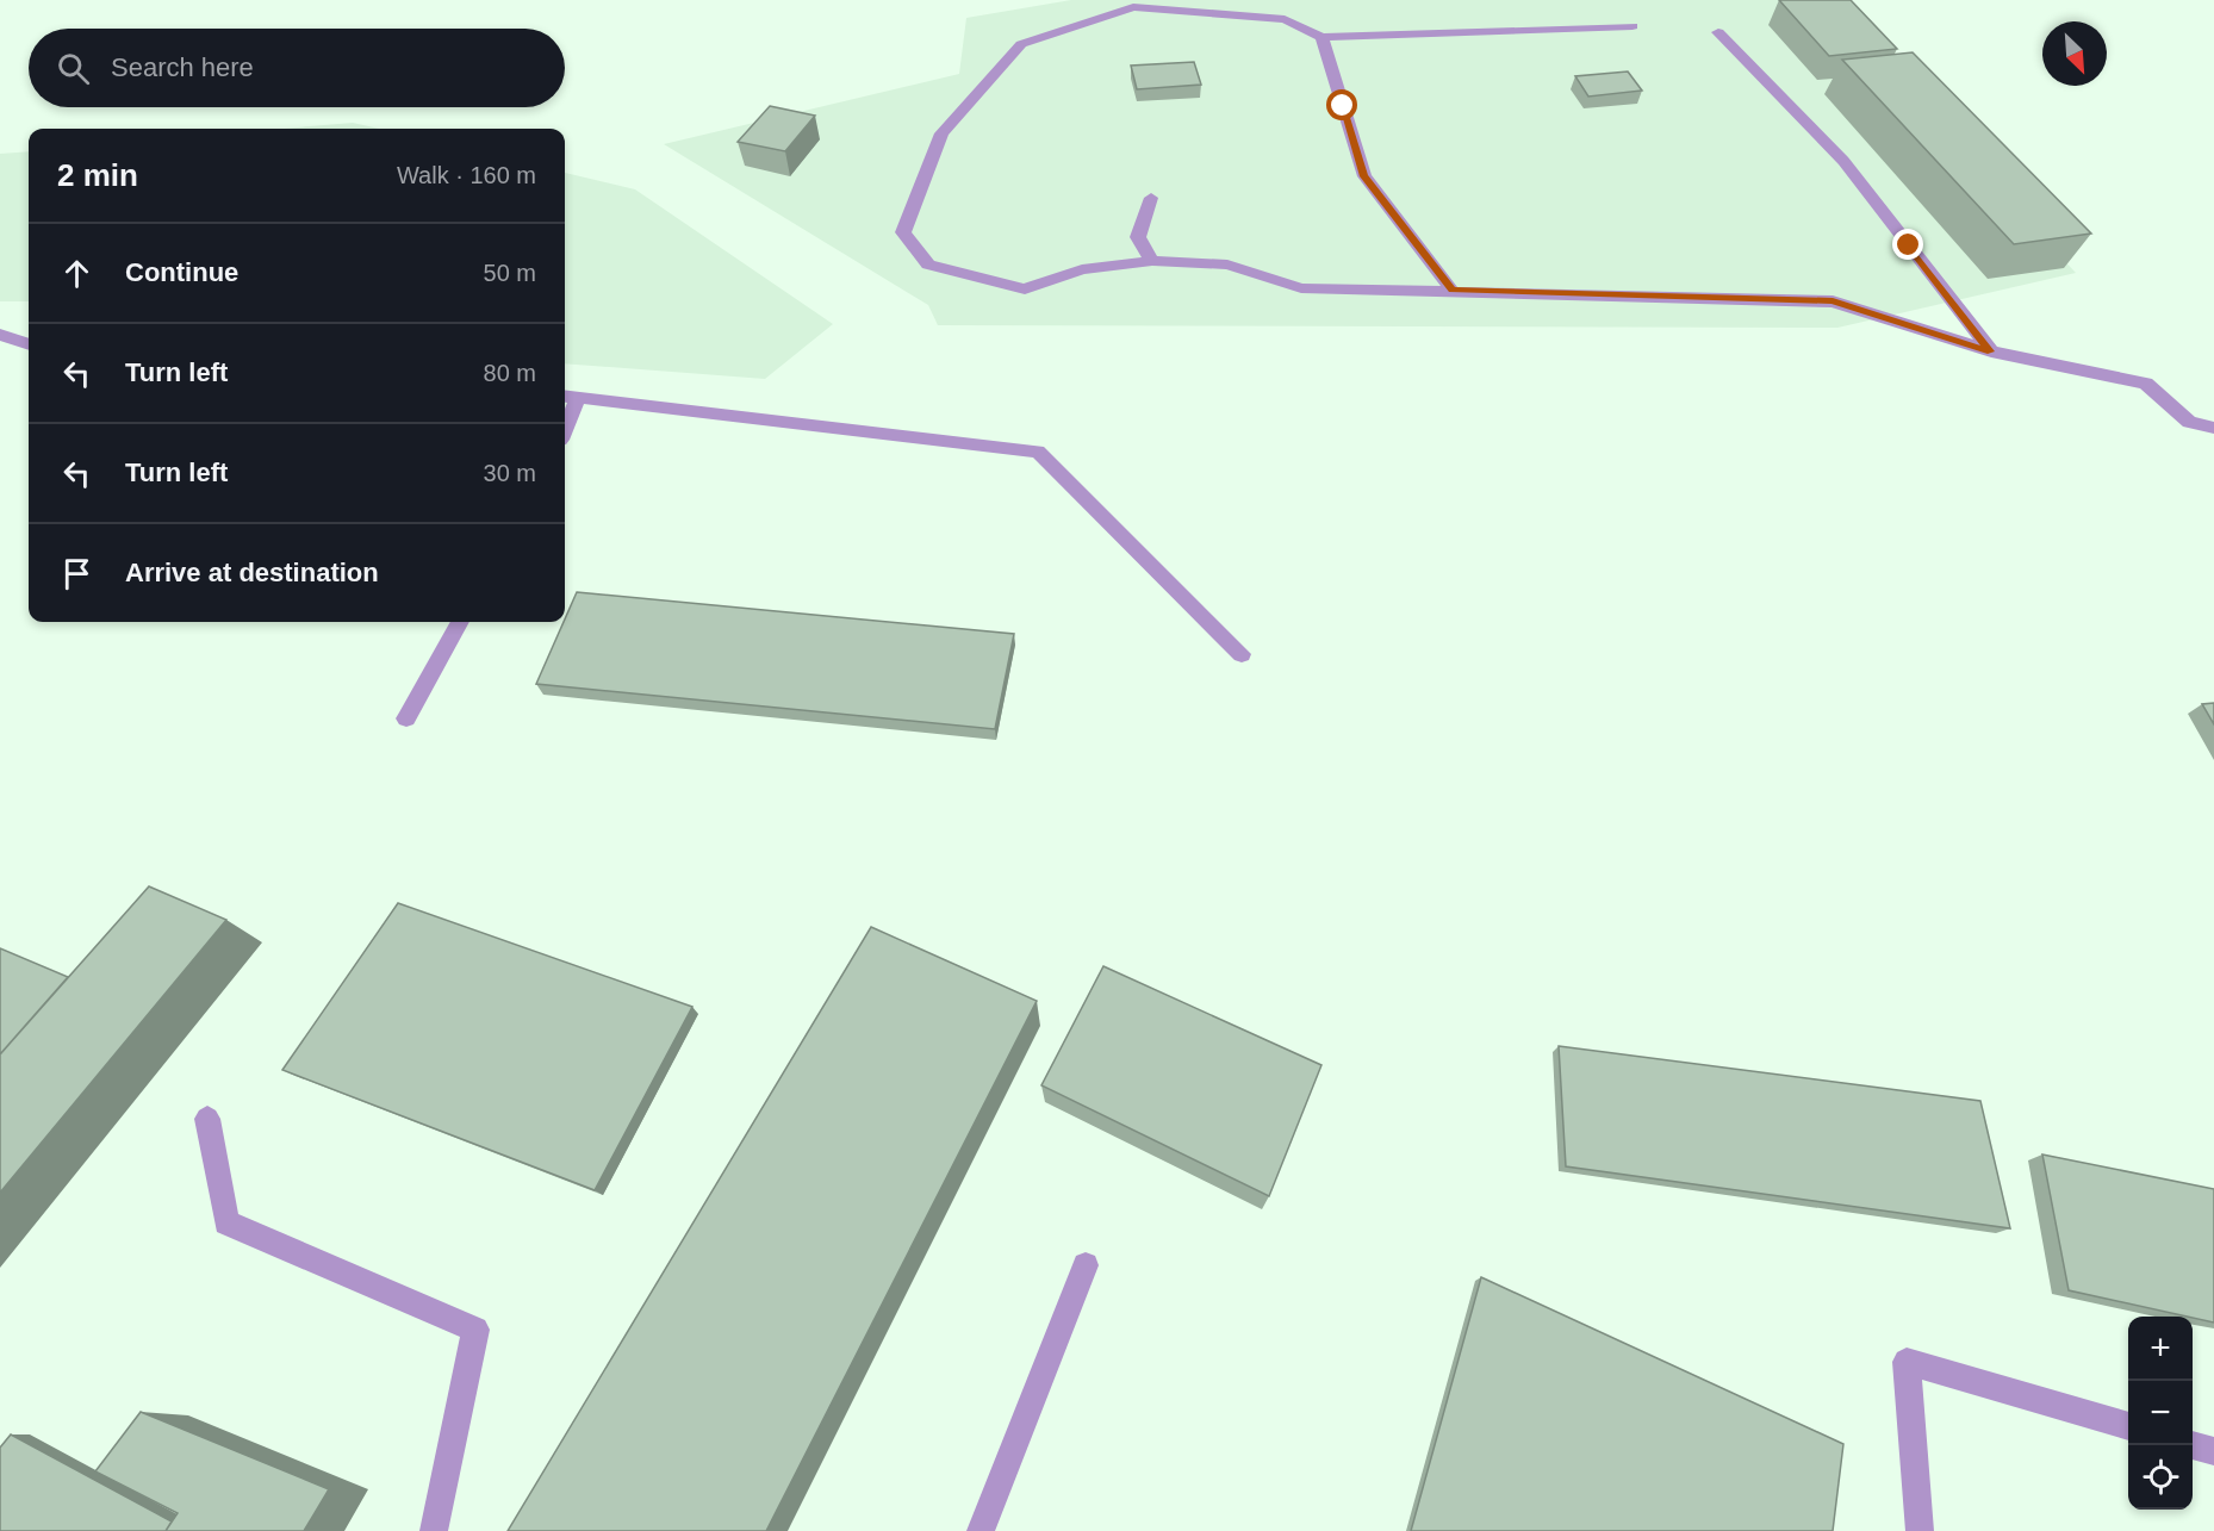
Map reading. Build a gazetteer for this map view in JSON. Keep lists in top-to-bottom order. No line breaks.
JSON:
{"north":"bottom right","page":{"search":"Search here","heading":["2 min","Walk · 160 m"],"list":[["Continue","50 m"],["Turn left","80 m"],["Turn left","30 m"],"Arrive at destination"],"map_buttons":["+","−"]}}
